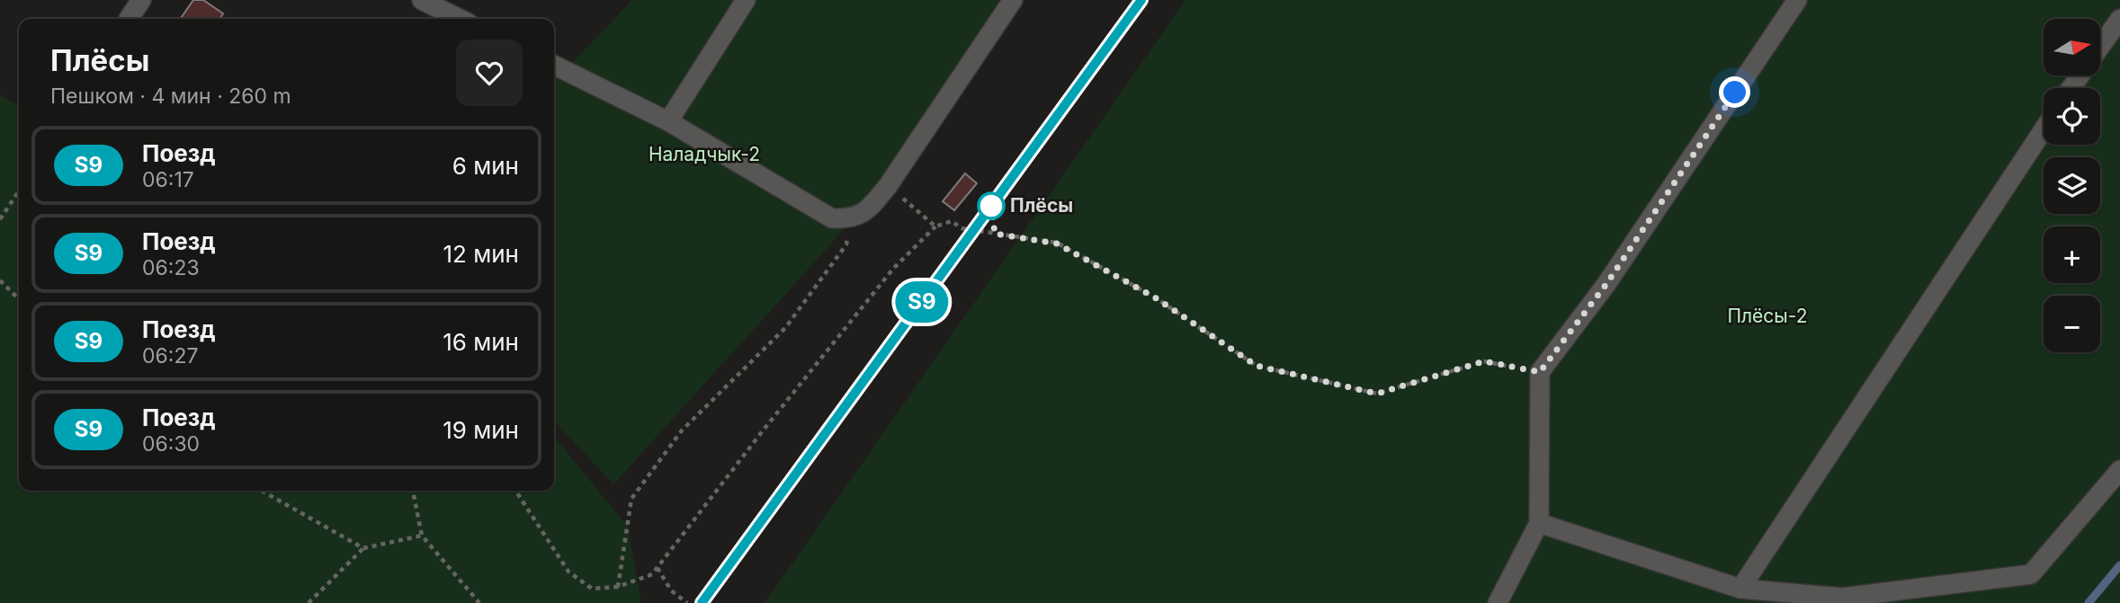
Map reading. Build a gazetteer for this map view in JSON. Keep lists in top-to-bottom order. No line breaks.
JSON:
{"parks":["Наладчык-2","Плёсы-2"],"places":["Плёсы"],"north":"right","page":{"on_map":"S9","map_buttons":["+","−"],"heading":["Плёсы","Пешком · 4 мин · 260 m"],"list":[{"mark":"S9","name":"Поезд","note":"06:17","value":"6 мин"},{"mark":"S9","name":"Поезд","note":"06:23","value":"12 мин"},{"mark":"S9","name":"Поезд","note":"06:27","value":"16 мин"},{"mark":"S9","name":"Поезд","note":"06:30","value":"19 мин"}]}}
